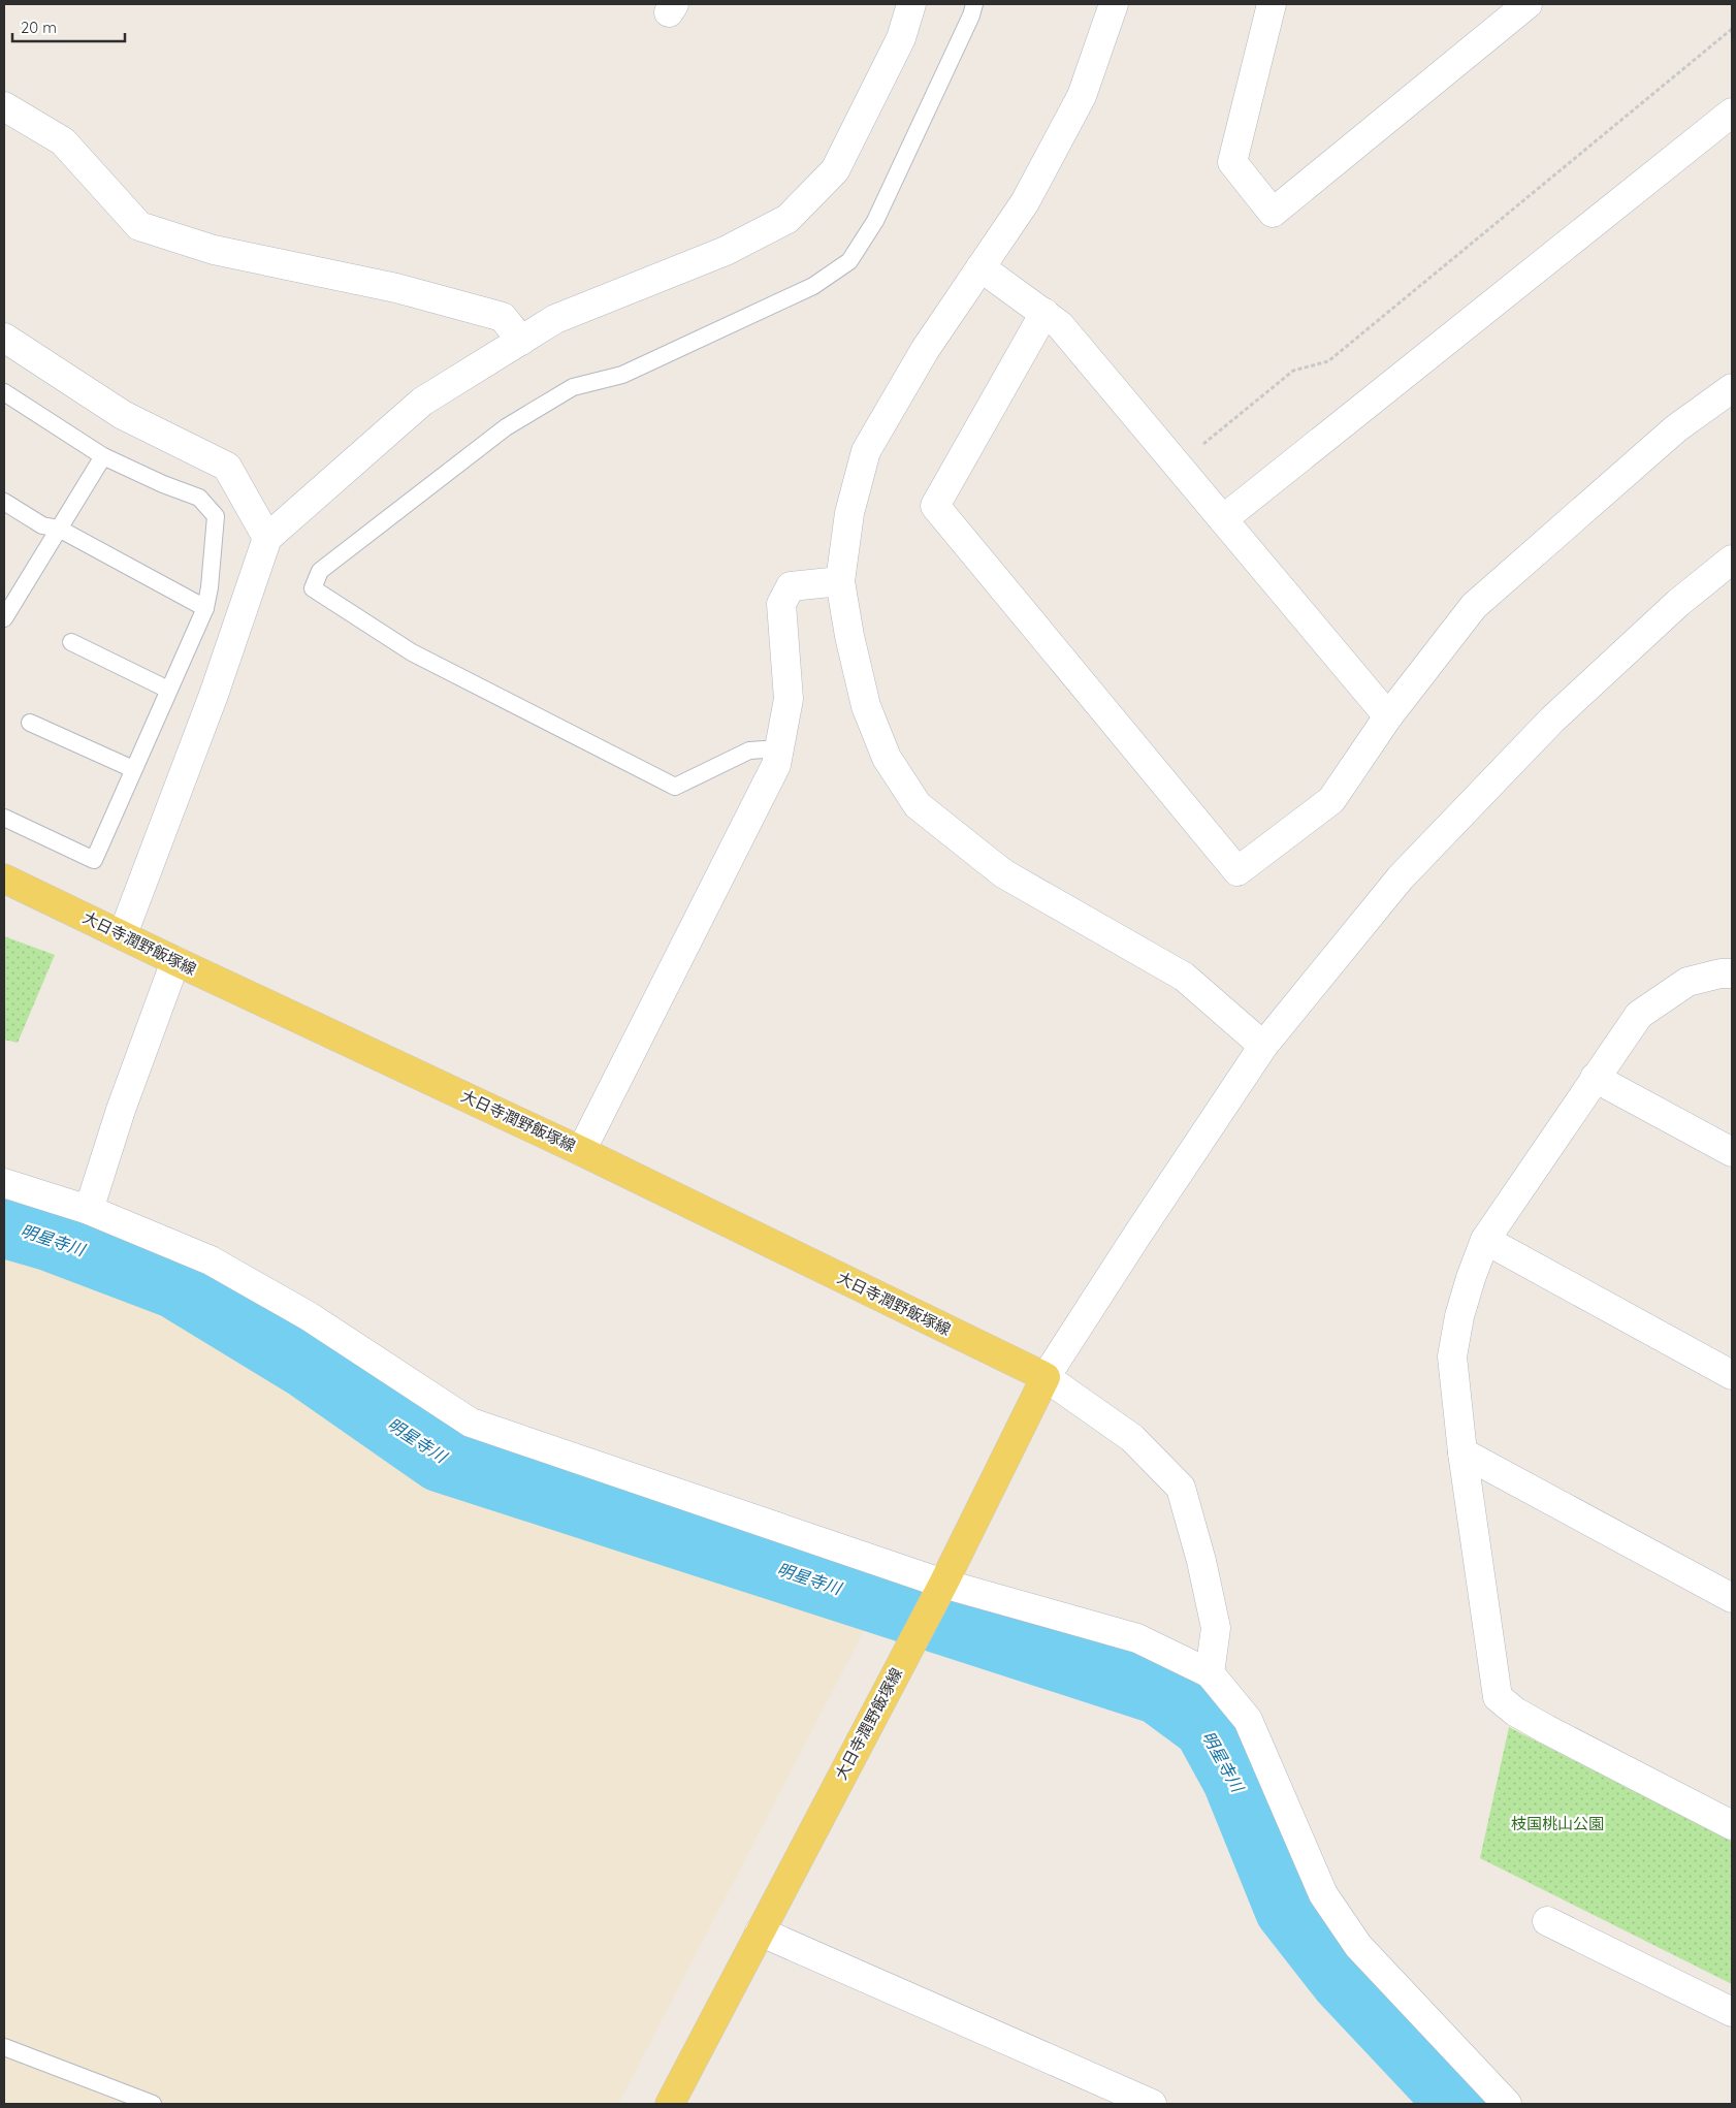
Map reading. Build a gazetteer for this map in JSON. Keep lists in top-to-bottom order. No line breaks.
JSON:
{"streets":{"main road":["大日寺潤野飯塚線"]},"water":["明星寺川"],"parks":["枝国桃山公園"],"scale_bar":"20 m"}
